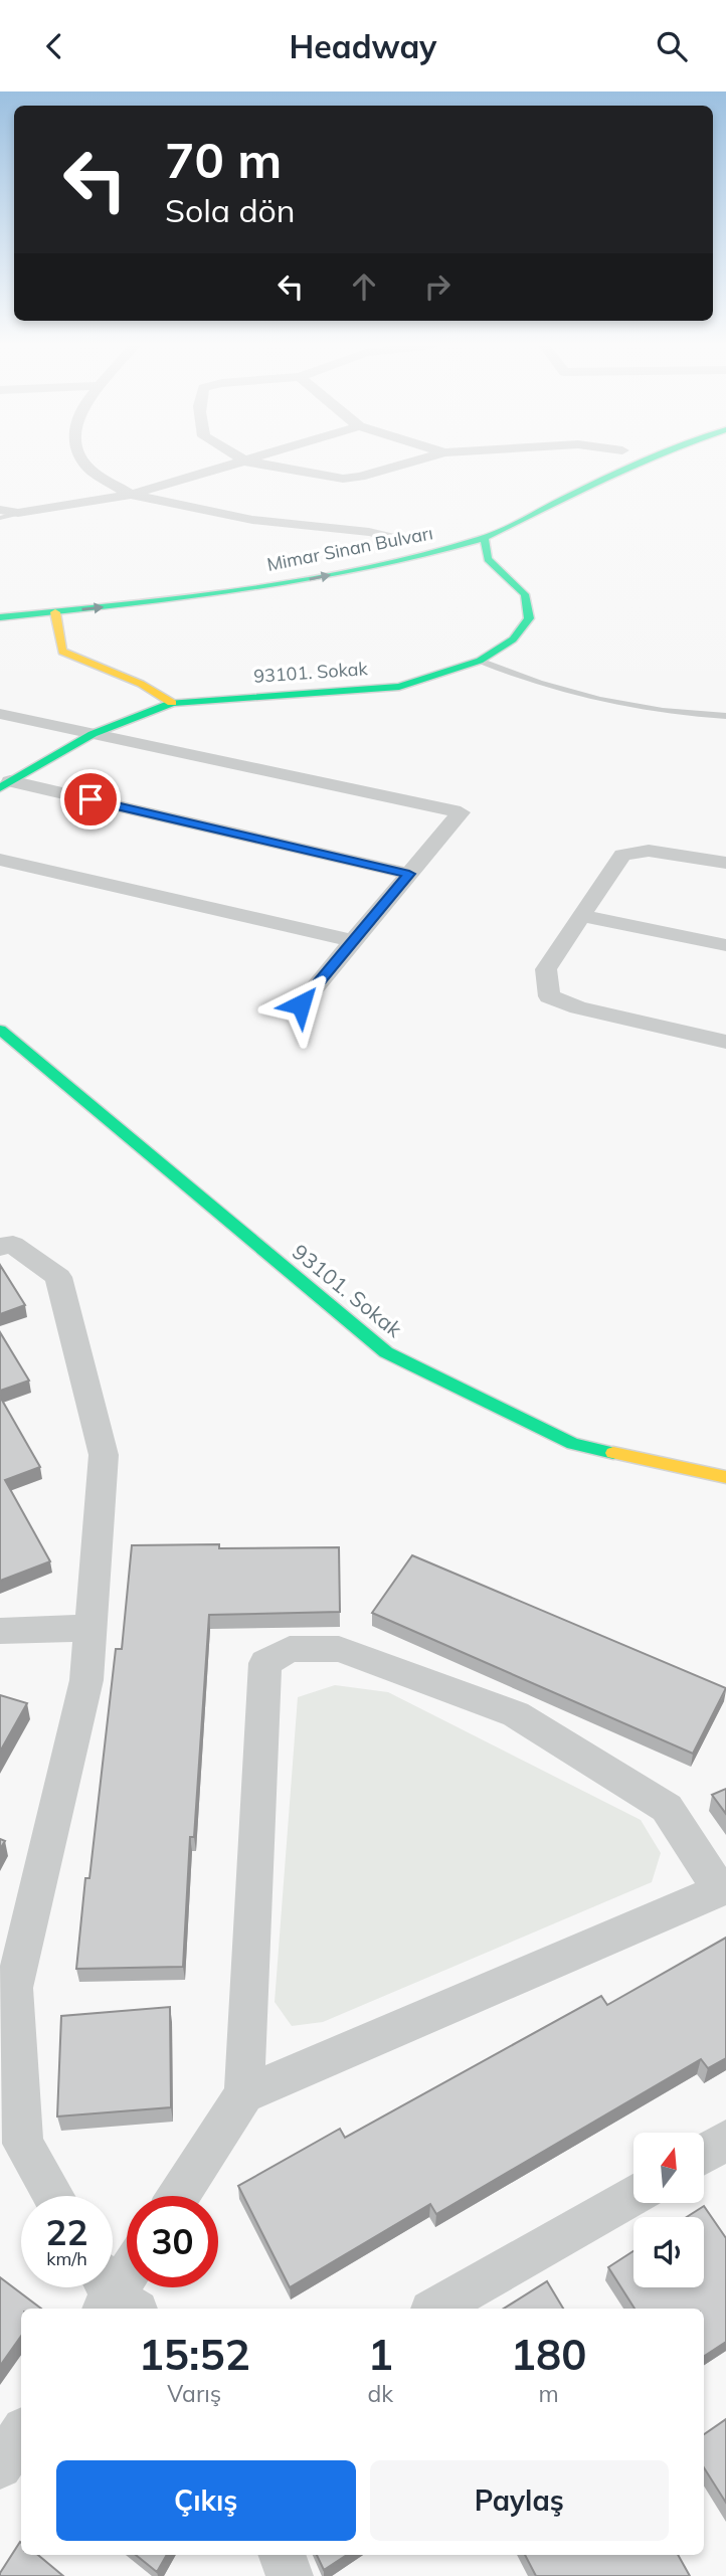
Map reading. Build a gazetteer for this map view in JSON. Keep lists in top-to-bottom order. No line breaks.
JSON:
{"streets":{"street":["Mimar Sinan Bulvarı","93101. Sokak"]},"north":"top","page":{"header":"Headway","turn":["70 m","Sola dön"],"speed":"22 km/h","limit":"30","eta":["15:52","Varış","1","dk","180","m"],"buttons":["Çıkış","Paylaş"]}}
